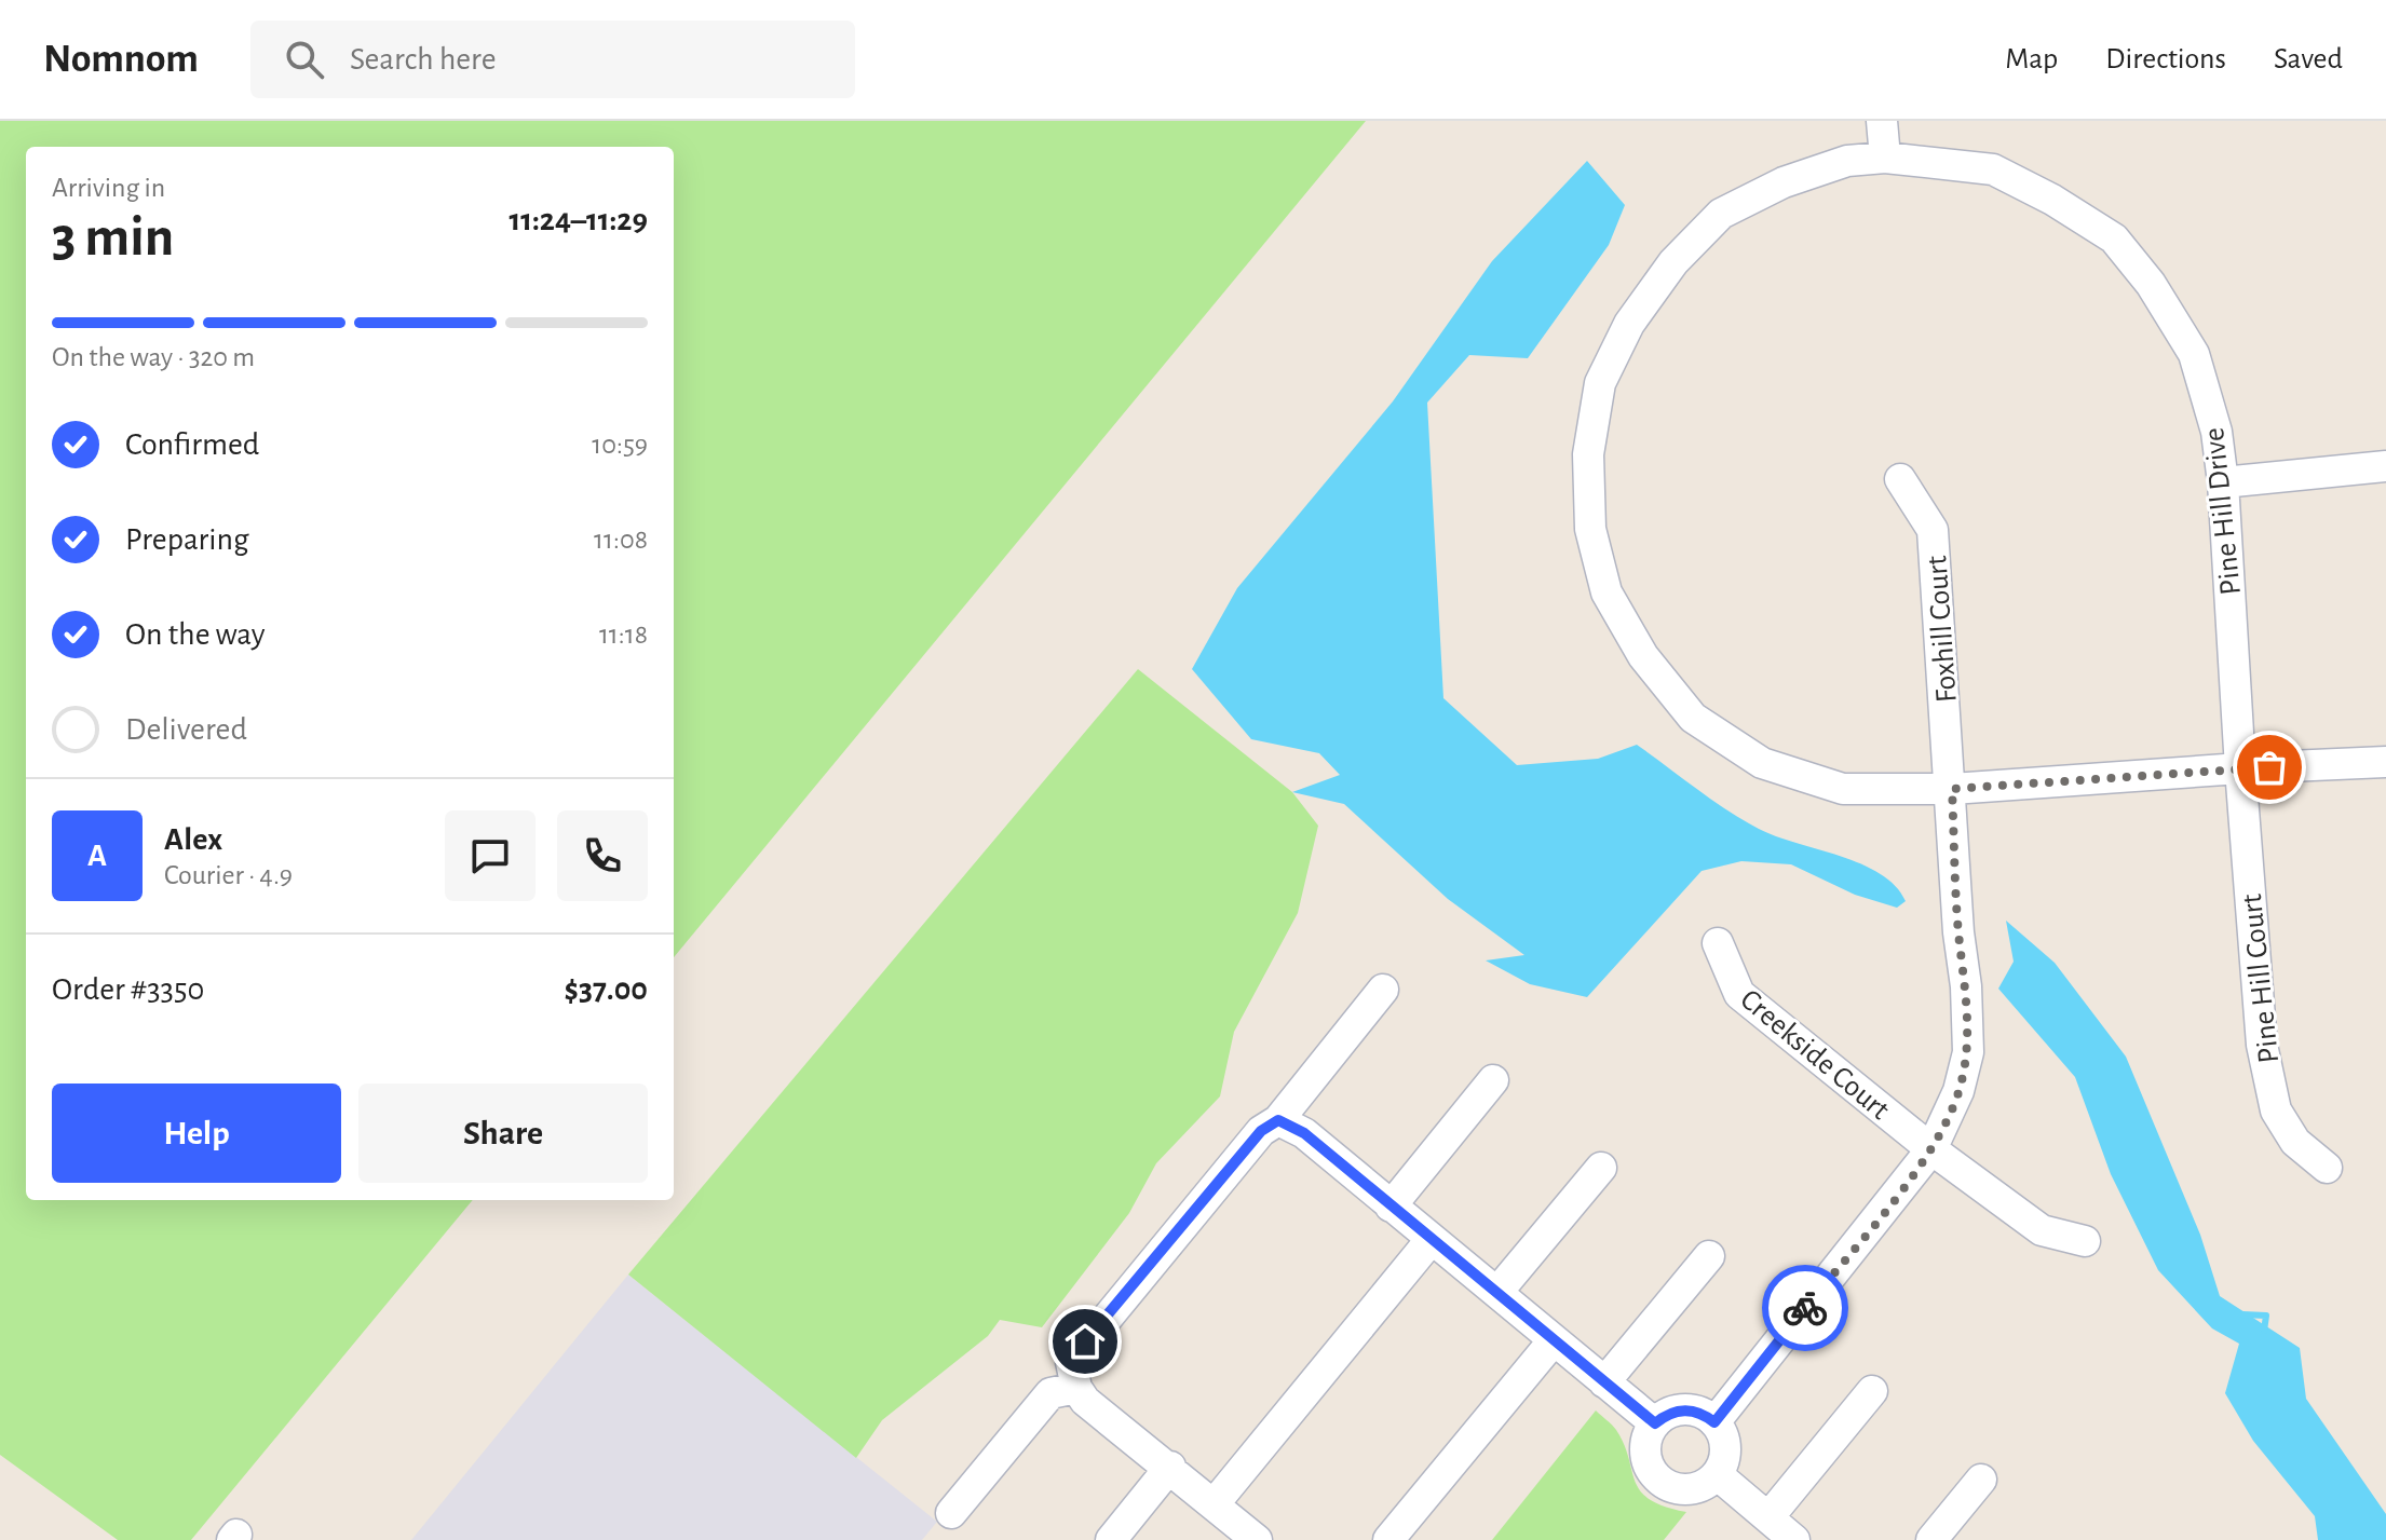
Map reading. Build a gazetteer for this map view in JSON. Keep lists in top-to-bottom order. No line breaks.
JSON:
{"streets":{"street":["Pine Hill Drive","Foxhill Court","Pine Hill Court","Creekside Court"]},"crossings":[["Pine Hill Drive","Foxhill Court"],["Pine Hill Drive","Pine Hill Court"],["Foxhill Court","Creekside Court"]],"page":{"header":"Nomnom","search":"Search here","nav":["Map","Directions","Saved"],"heading":["3 min","Arriving in","11:24–11:29"],"panel":["Alex","Courier · 4.9","Order #3350","$37.00"],"bar":"On the way · 320 m","list":[["Confirmed","10:59"],["Preparing","11:08"],["On the way","11:18"],"Delivered"],"round":"A","buttons":["Help","Share"]}}
